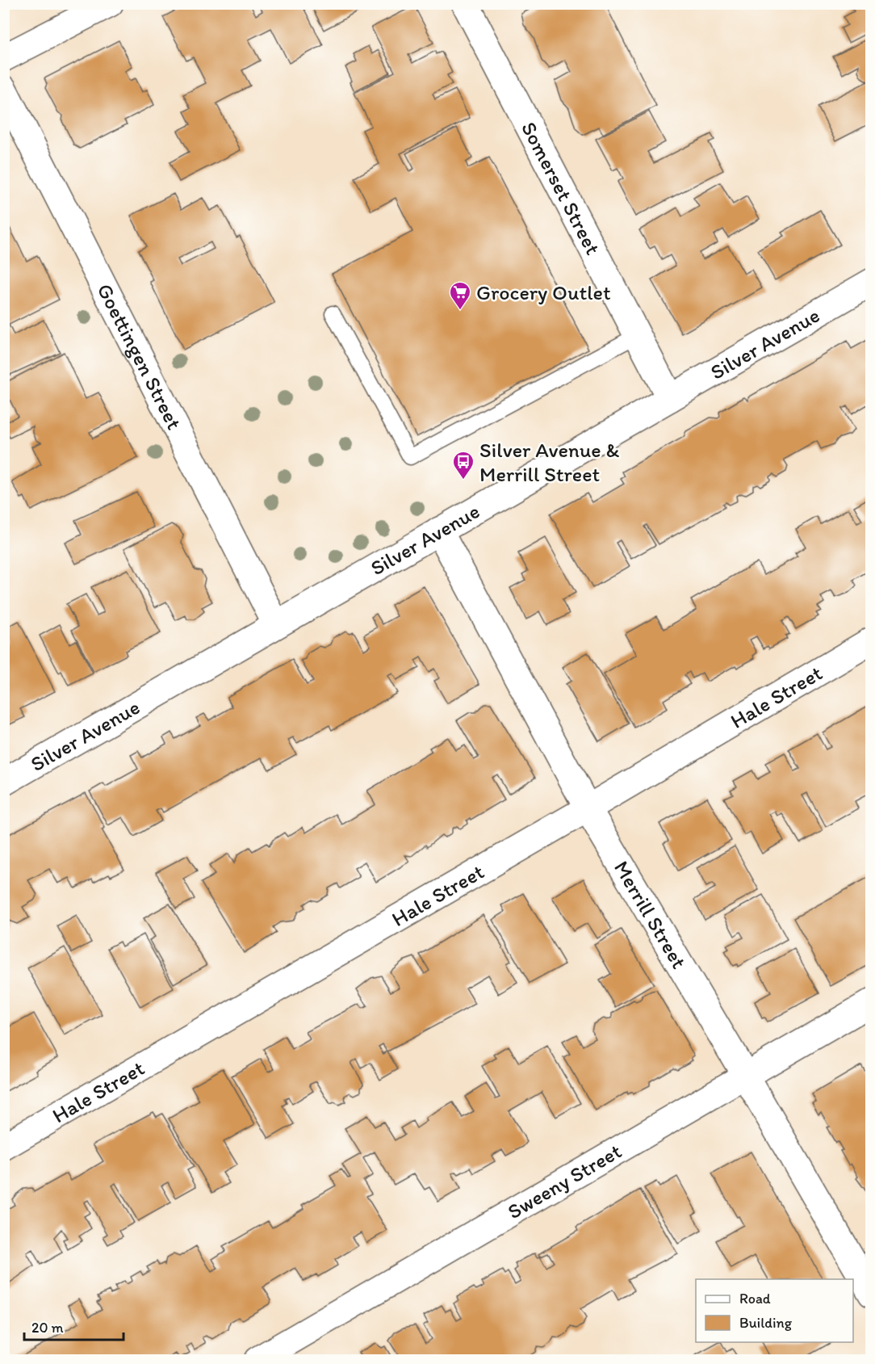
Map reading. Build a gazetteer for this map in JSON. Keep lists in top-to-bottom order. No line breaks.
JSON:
{"streets":{"street":["Somerset Street","Silver Avenue","Goettingen Street","Hale Street","Merrill Street","Sweeny Street"]},"crossings":[["Somerset Street","Silver Avenue"],["Silver Avenue","Goettingen Street"],["Silver Avenue","Merrill Street"],["Hale Street","Merrill Street"],["Merrill Street","Sweeny Street"]],"places":{"supermarket":["Grocery Outlet"],"bus stop":["Silver Avenue & Merrill Street"]},"legend":["Road","Building"],"scale_bar":"20 m"}
